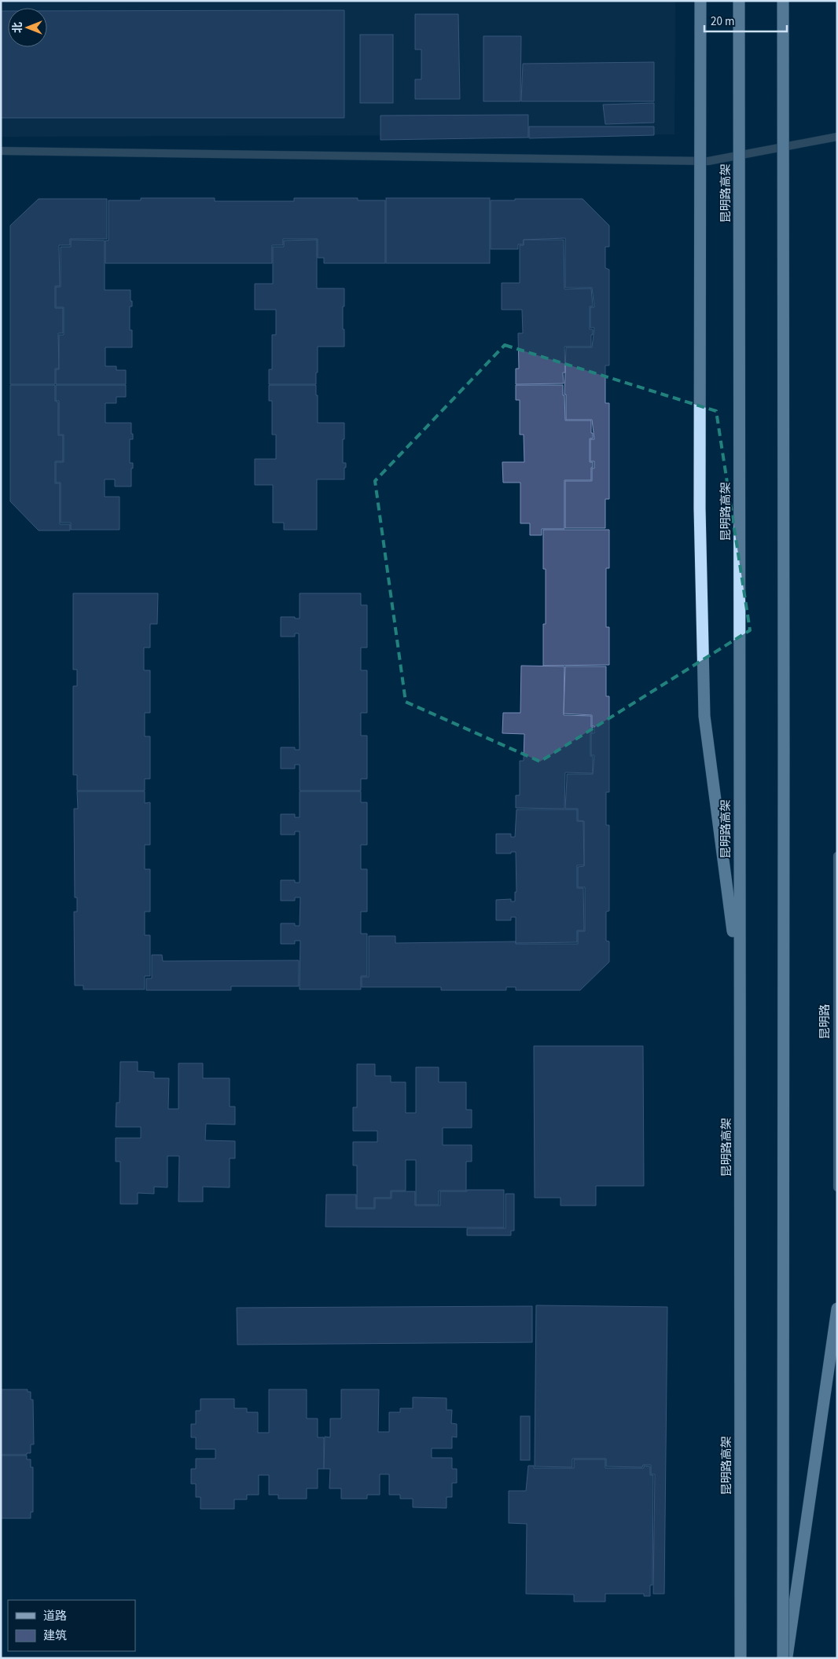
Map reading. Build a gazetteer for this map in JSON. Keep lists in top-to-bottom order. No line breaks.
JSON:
{"streets":{"highway":["昆明路高架"],"main road":["昆明路"]},"legend":["道路","建筑"],"scale_bar":"20 m","north":"left"}
